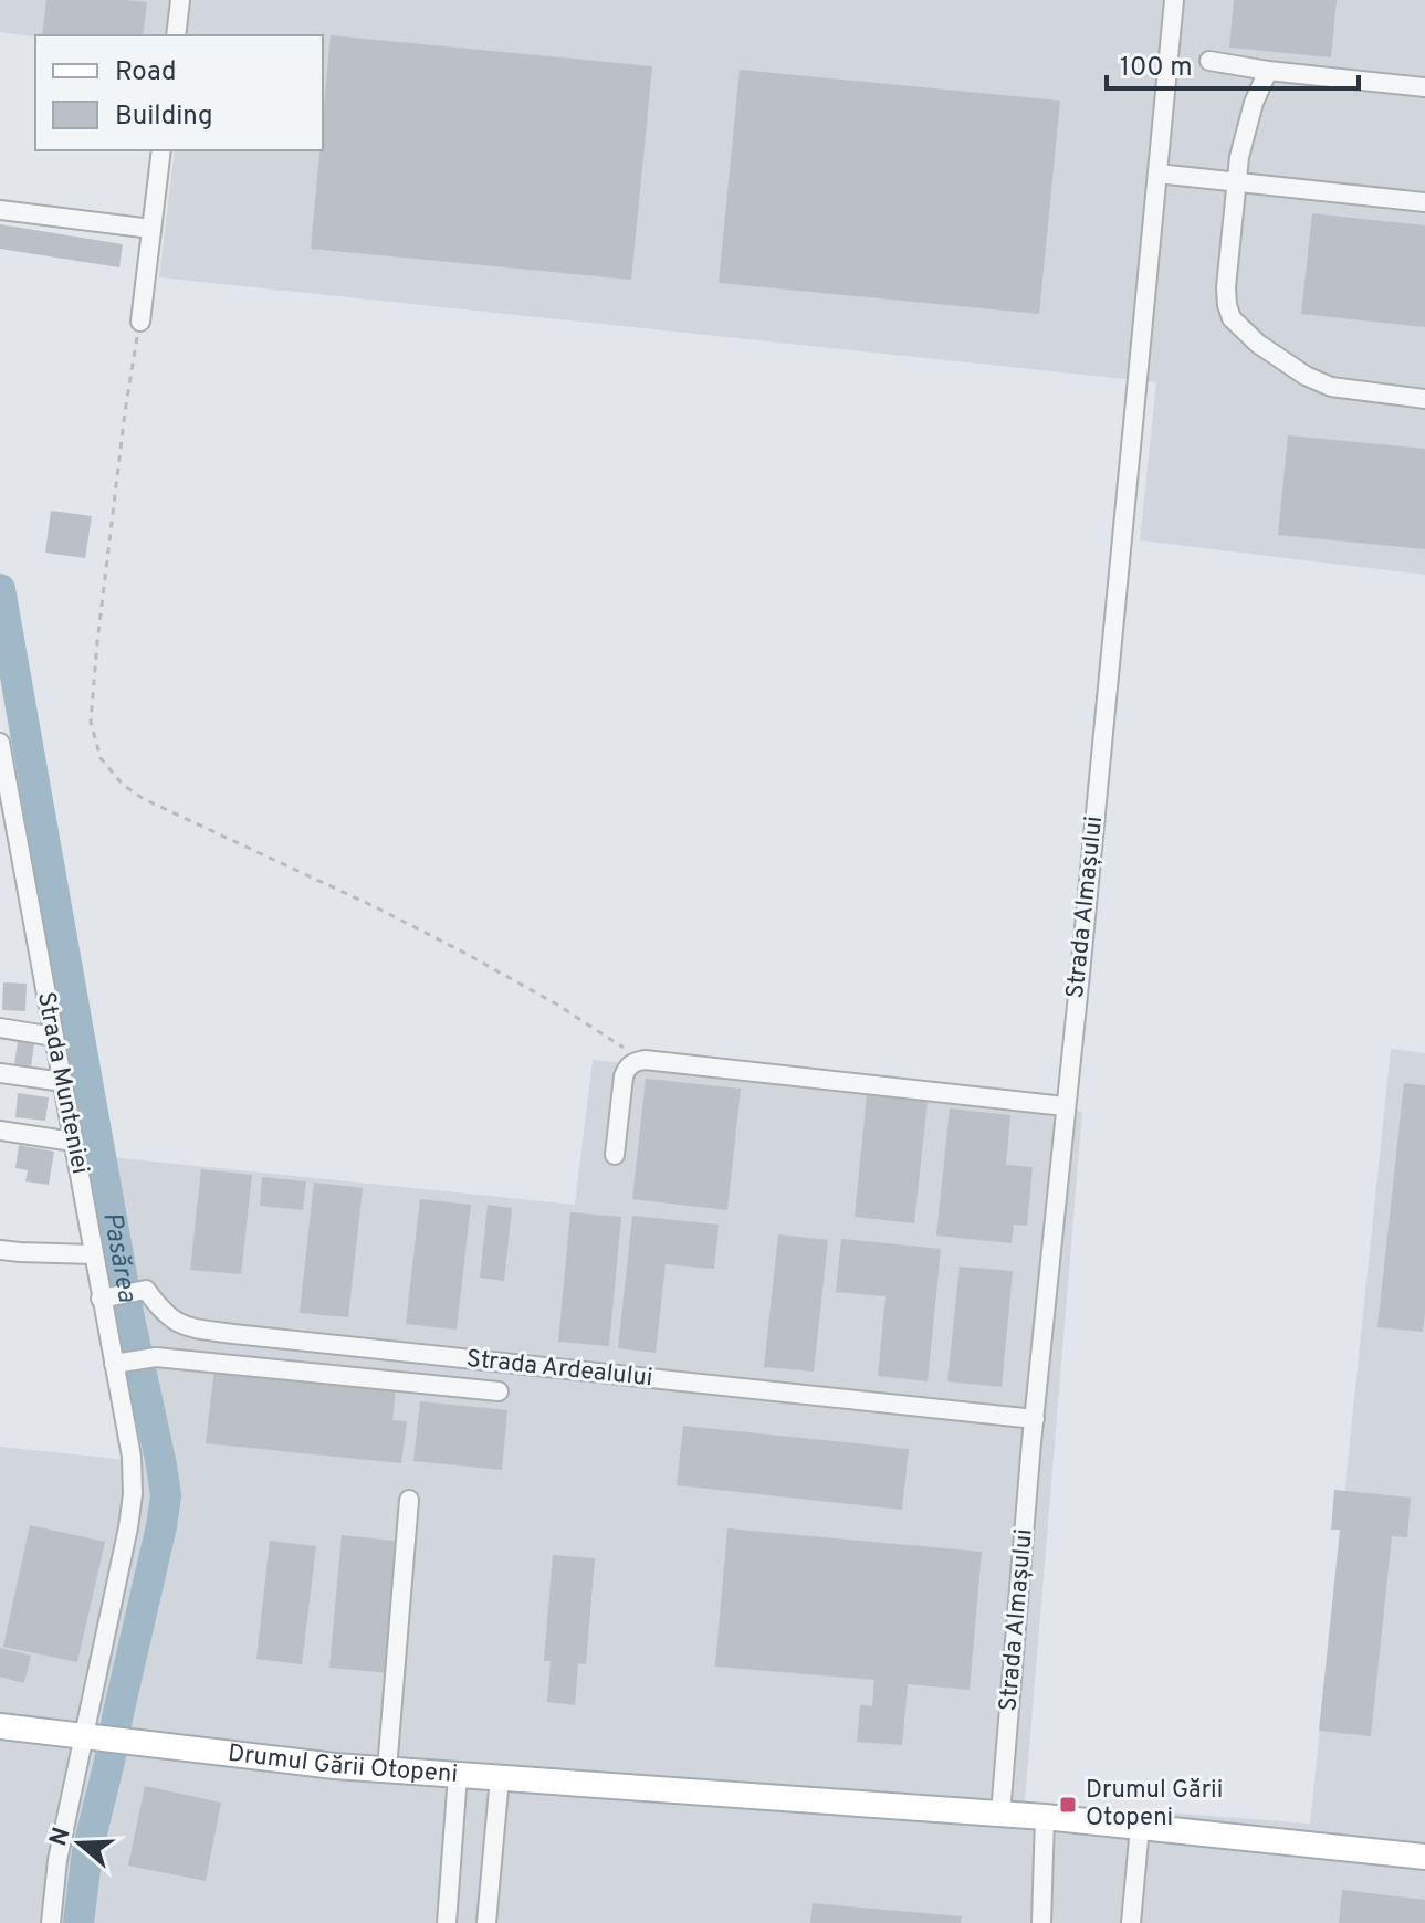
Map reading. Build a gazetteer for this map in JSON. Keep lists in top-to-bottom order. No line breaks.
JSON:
{"streets":{"main road":["Drumul Gării Otopeni"],"street":["Strada Almașului","Strada Munteniei","Strada Ardealului"]},"crossings":[["Strada Almașului","Strada Ardealului"],["Strada Almașului","Drumul Gării Otopeni"],["Strada Munteniei","Strada Ardealului"],["Strada Munteniei","Drumul Gării Otopeni"]],"water":["Pasărea"],"places":{"transit":["Drumul Gării Otopeni"]},"legend":["Road","Building"],"scale_bar":"100 m","north":"left"}
